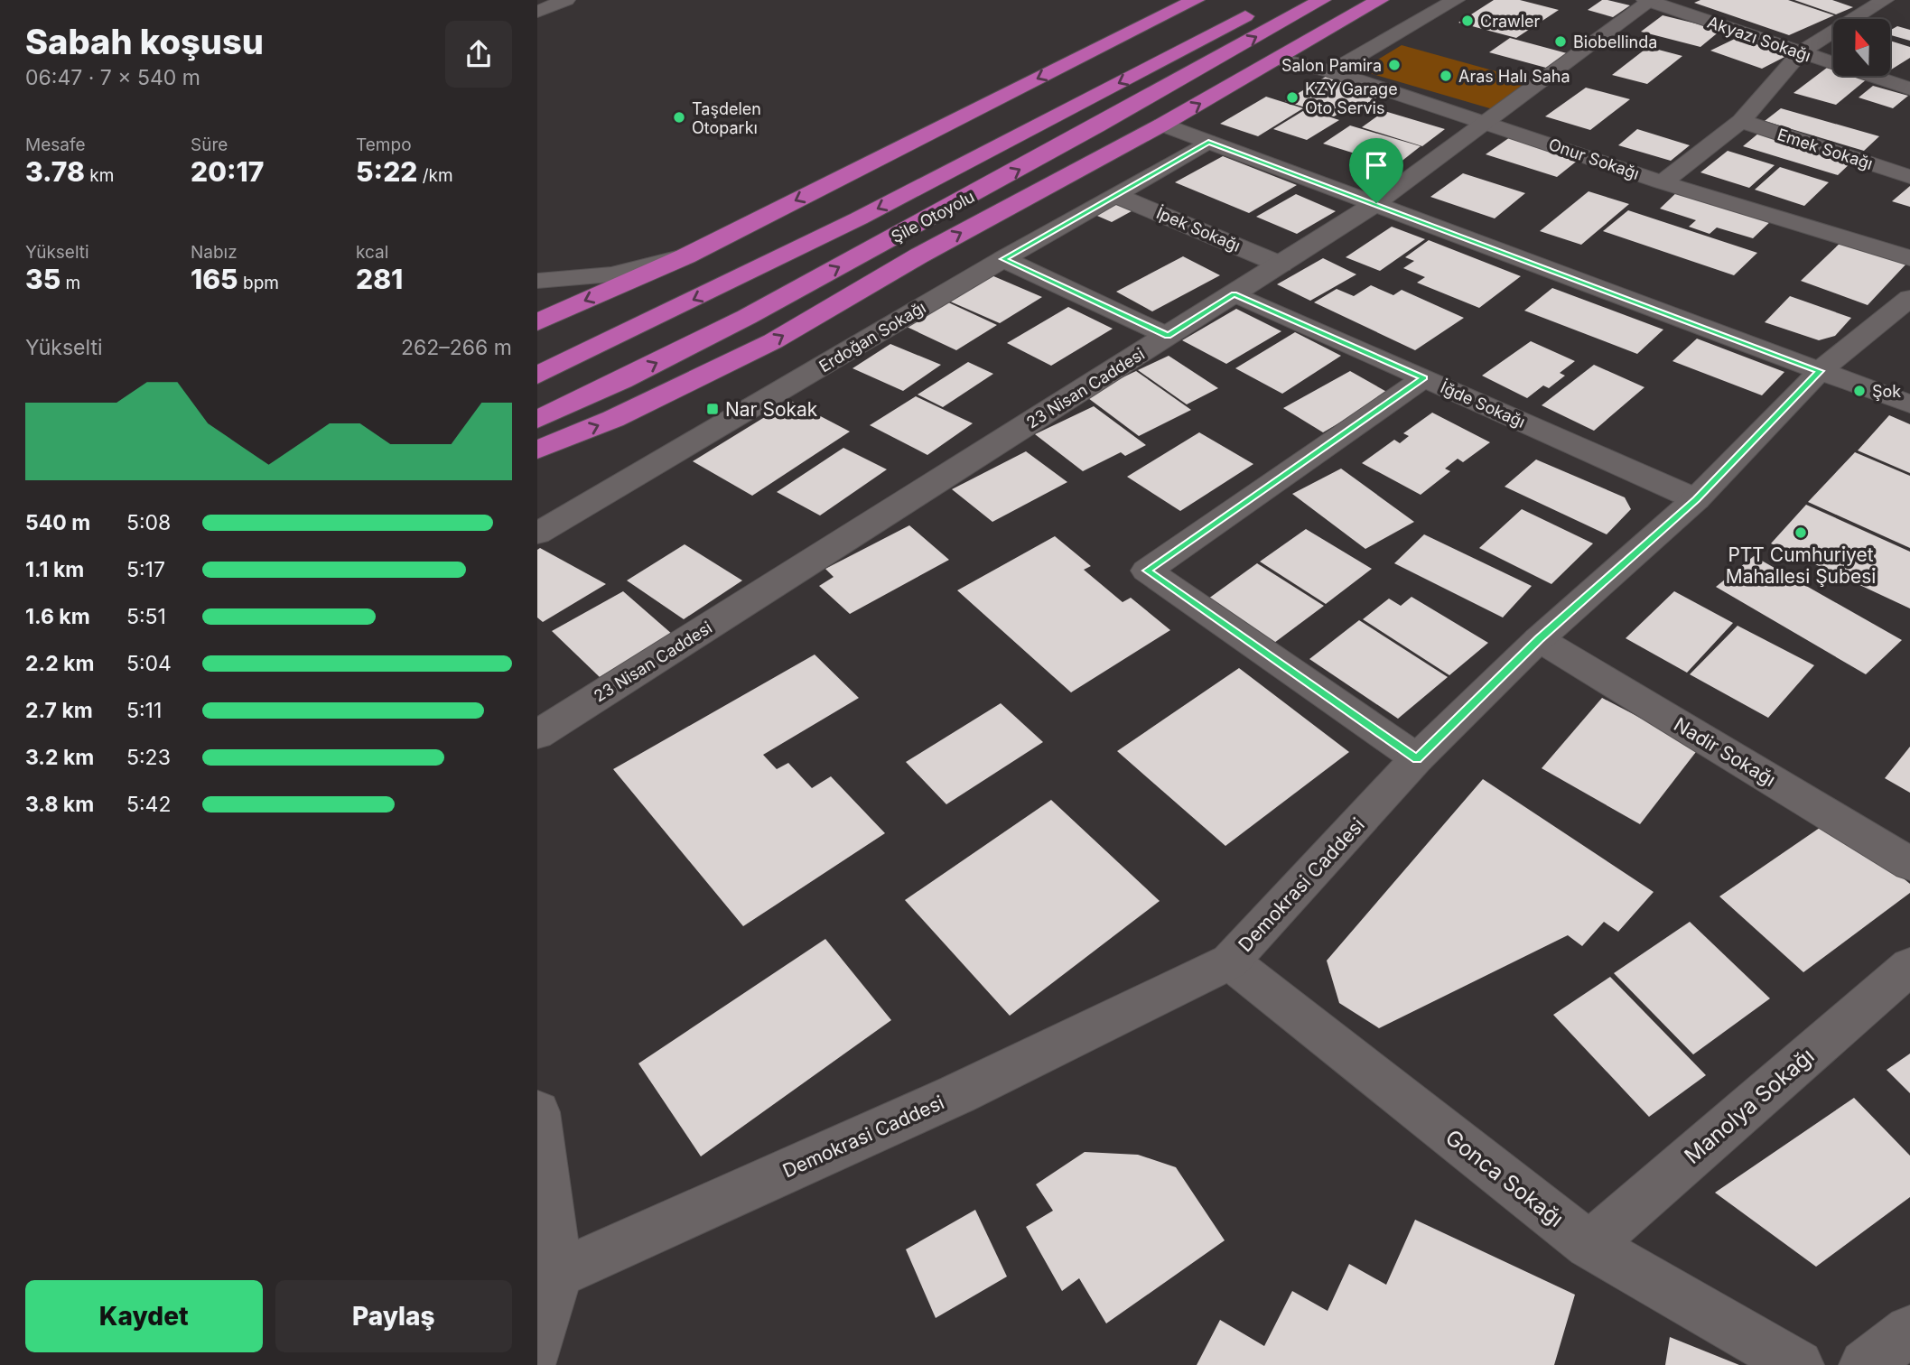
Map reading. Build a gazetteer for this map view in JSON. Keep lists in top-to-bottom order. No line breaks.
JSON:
{"streets":{"highway":["Şile Otoyolu"],"street":["Akyazı Sokağı","Emek Sokağı","Onur Sokağı","İpek Sokağı","Erdoğan Sokağı","23 Nisan Caddesi","İğde Sokağı","Nadir Sokağı","Demokrasi Caddesi","Manolya Sokağı","Gonca Sokağı"]},"crossings":[["Akyazı Sokağı","23 Nisan Caddesi"],["Onur Sokağı","23 Nisan Caddesi"],["İpek Sokağı","Erdoğan Sokağı"],["İpek Sokağı","23 Nisan Caddesi"],["23 Nisan Caddesi","İğde Sokağı"],["İğde Sokağı","Demokrasi Caddesi"],["Nadir Sokağı","Demokrasi Caddesi"],["Demokrasi Caddesi","Gonca Sokağı"],["Manolya Sokağı","Gonca Sokağı"]],"places":{"other":["Crawler","Biobellinda","Salon Pamira","Aras Halı Saha","KZY Garage Oto Servis","Taşdelen Otoparkı","Şok","PTT Cumhuriyet Mahallesi Şubesi"],"transit":["Nar Sokak"]},"north":"top","page":{"heading":["Sabah koşusu","06:47 · 7 × 540 m"],"stats":[["Mesafe","3.78 km"],["Süre","20:17"],["Tempo","5:22 /km"],["Yükselti","35 m"],["Nabız","165 bpm"],["kcal","281"]],"chart":["Yükselti","262–266 m"],"list":[{"name":"540 m","note":"5:08"},{"name":"1.1 km","note":"5:17"},{"name":"1.6 km","note":"5:51"},{"name":"2.2 km","note":"5:04"},{"name":"2.7 km","note":"5:11"},{"name":"3.2 km","note":"5:23"},{"name":"3.8 km","note":"5:42"}],"buttons":["Kaydet","Paylaş"]}}
